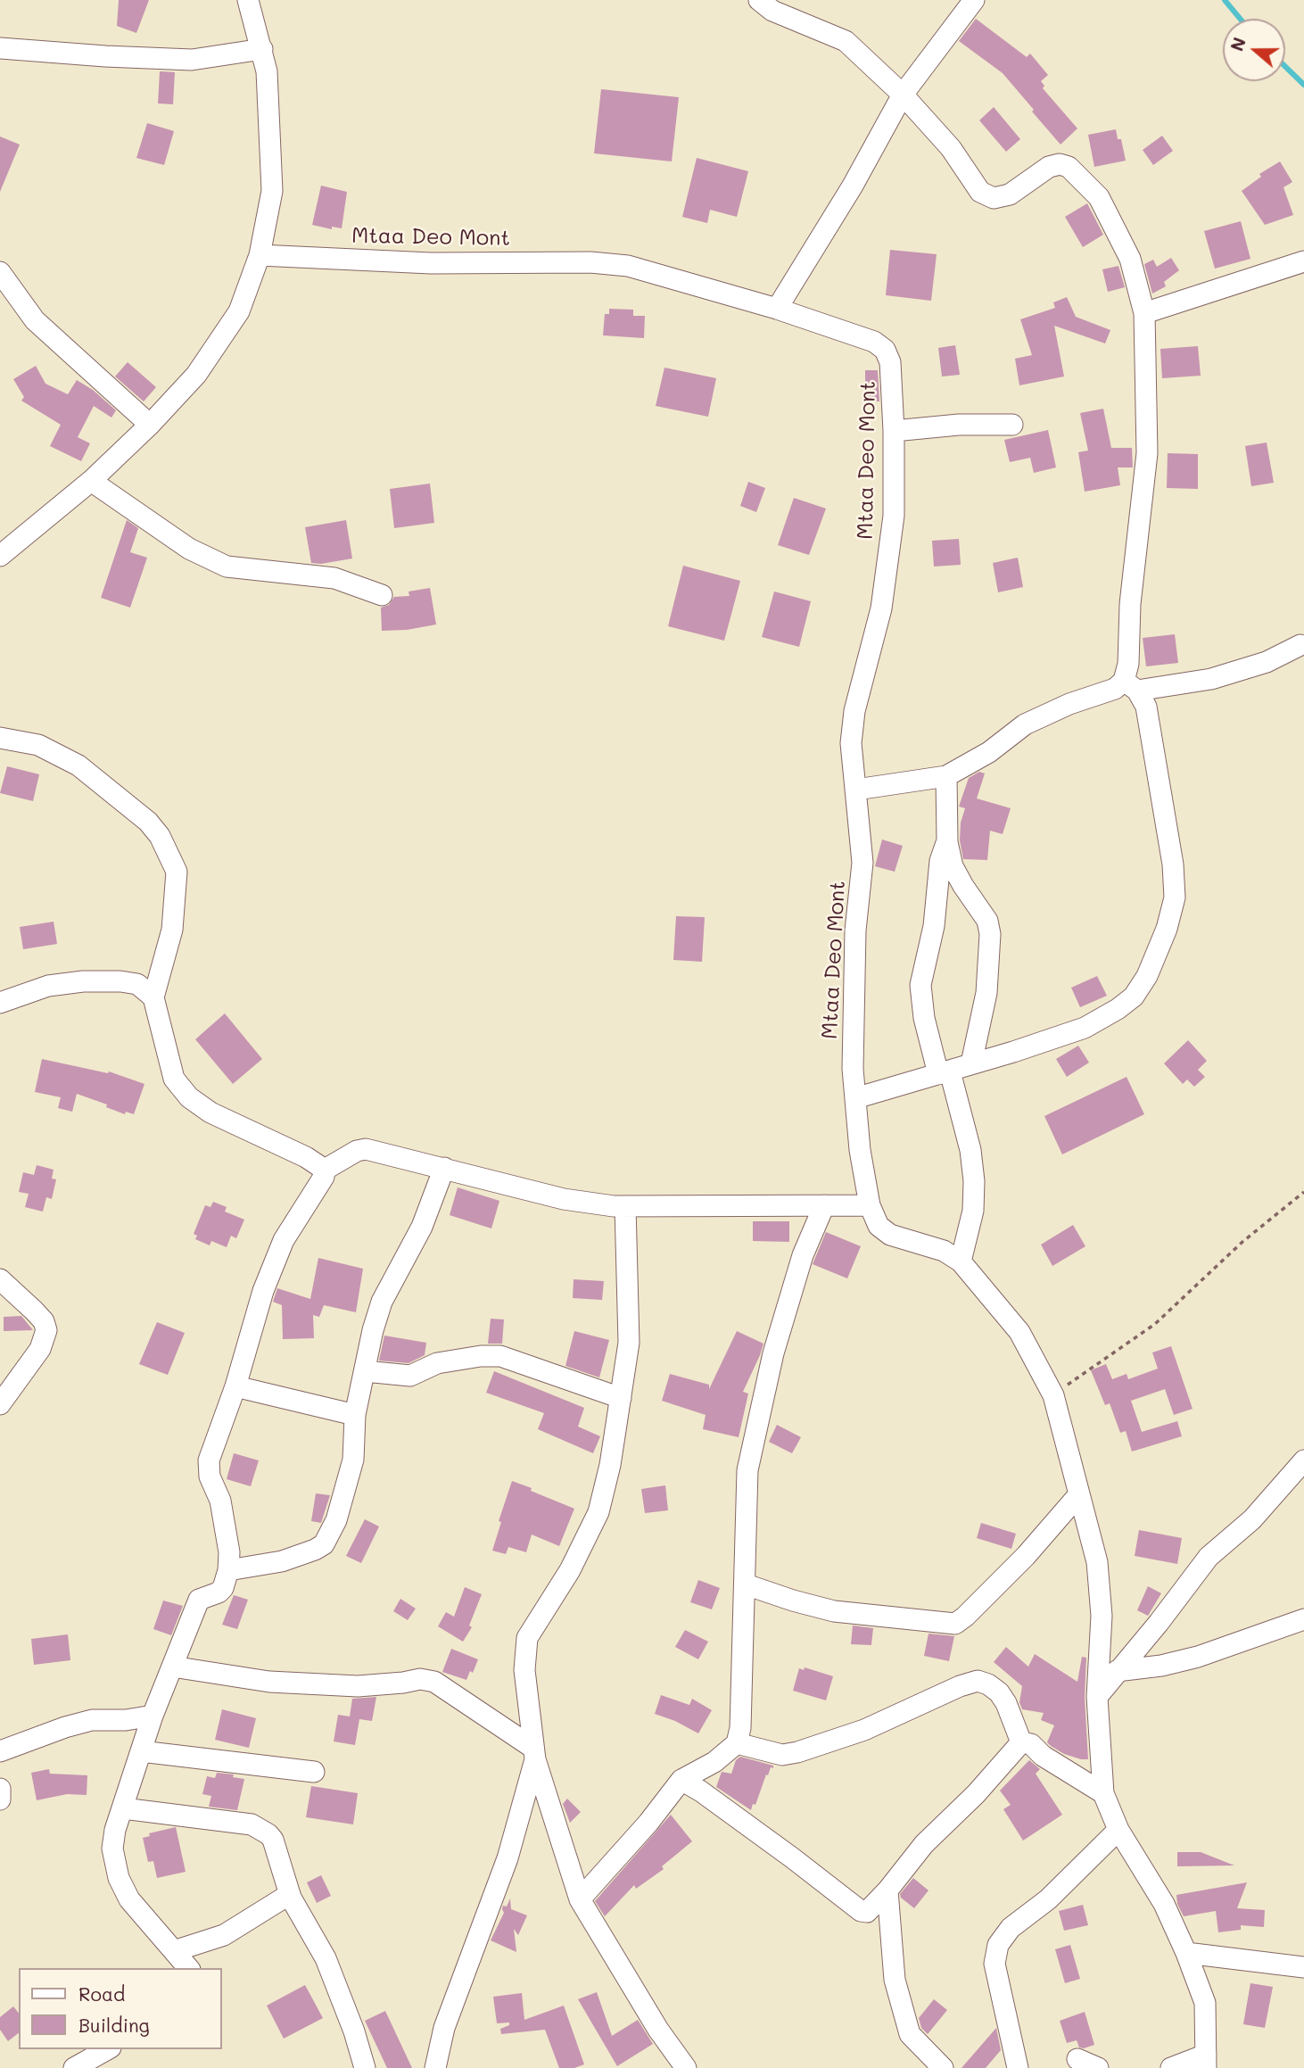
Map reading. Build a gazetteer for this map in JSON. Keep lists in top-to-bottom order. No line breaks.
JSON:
{"streets":{"street":["Mtaa Deo Mont"]},"legend":["Road","Building"],"north":"left"}
